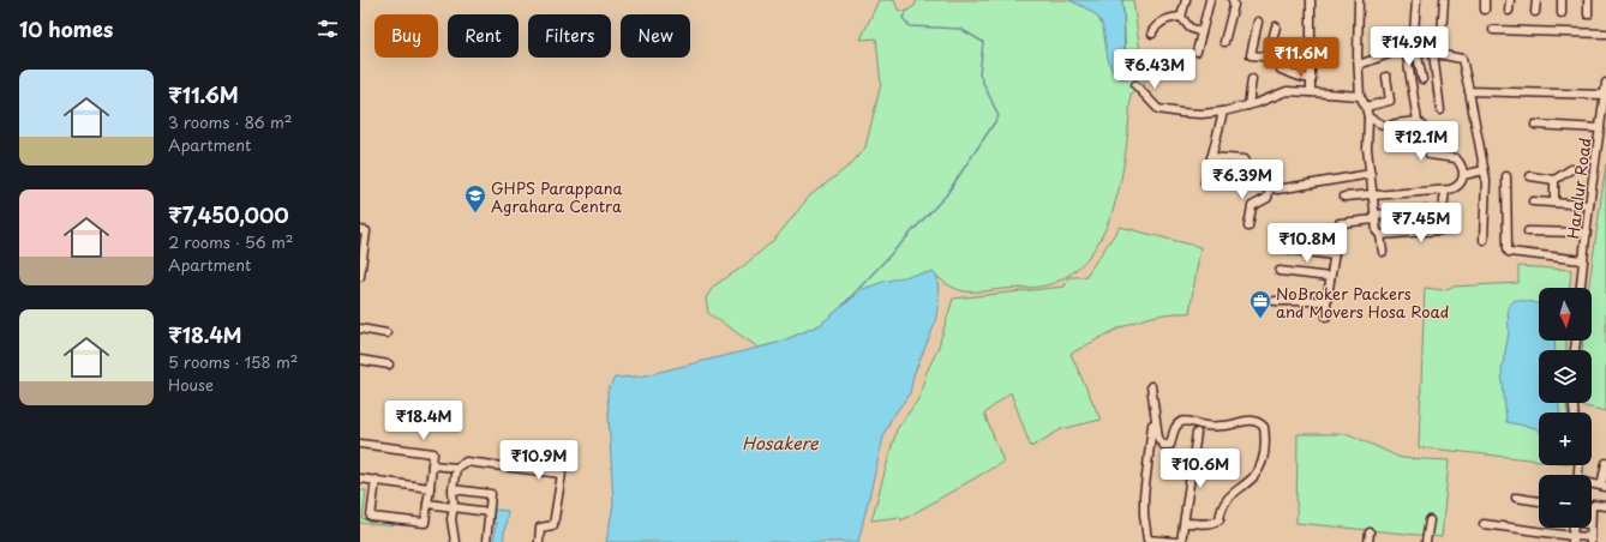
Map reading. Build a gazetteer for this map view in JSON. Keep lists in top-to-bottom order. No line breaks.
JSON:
{"streets":{"street":["Haralur Road"]},"water":["Hosakere"],"places":{"school or university":["GHPS Parappana Agrahara Centra"],"office":["NoBroker Packers and Movers Hosa Road"]},"north":"bottom","page":{"heading":"10 homes","chip":["Buy","Rent","Filters","New"],"price":["₹14.9M","₹11.6M","₹6.43M","₹12.1M","₹6.39M","₹7.45M","₹10.8M","₹18.4M","₹10.9M","₹10.6M"],"list":[{"name":"₹11.6M","note":"3 rooms · 86 m² · Apartment"},{"name":"₹7,450,000","note":"2 rooms · 56 m² · Apartment"},{"name":"₹18.4M","note":"5 rooms · 158 m² · House"}],"map_buttons":["+","−"]}}
